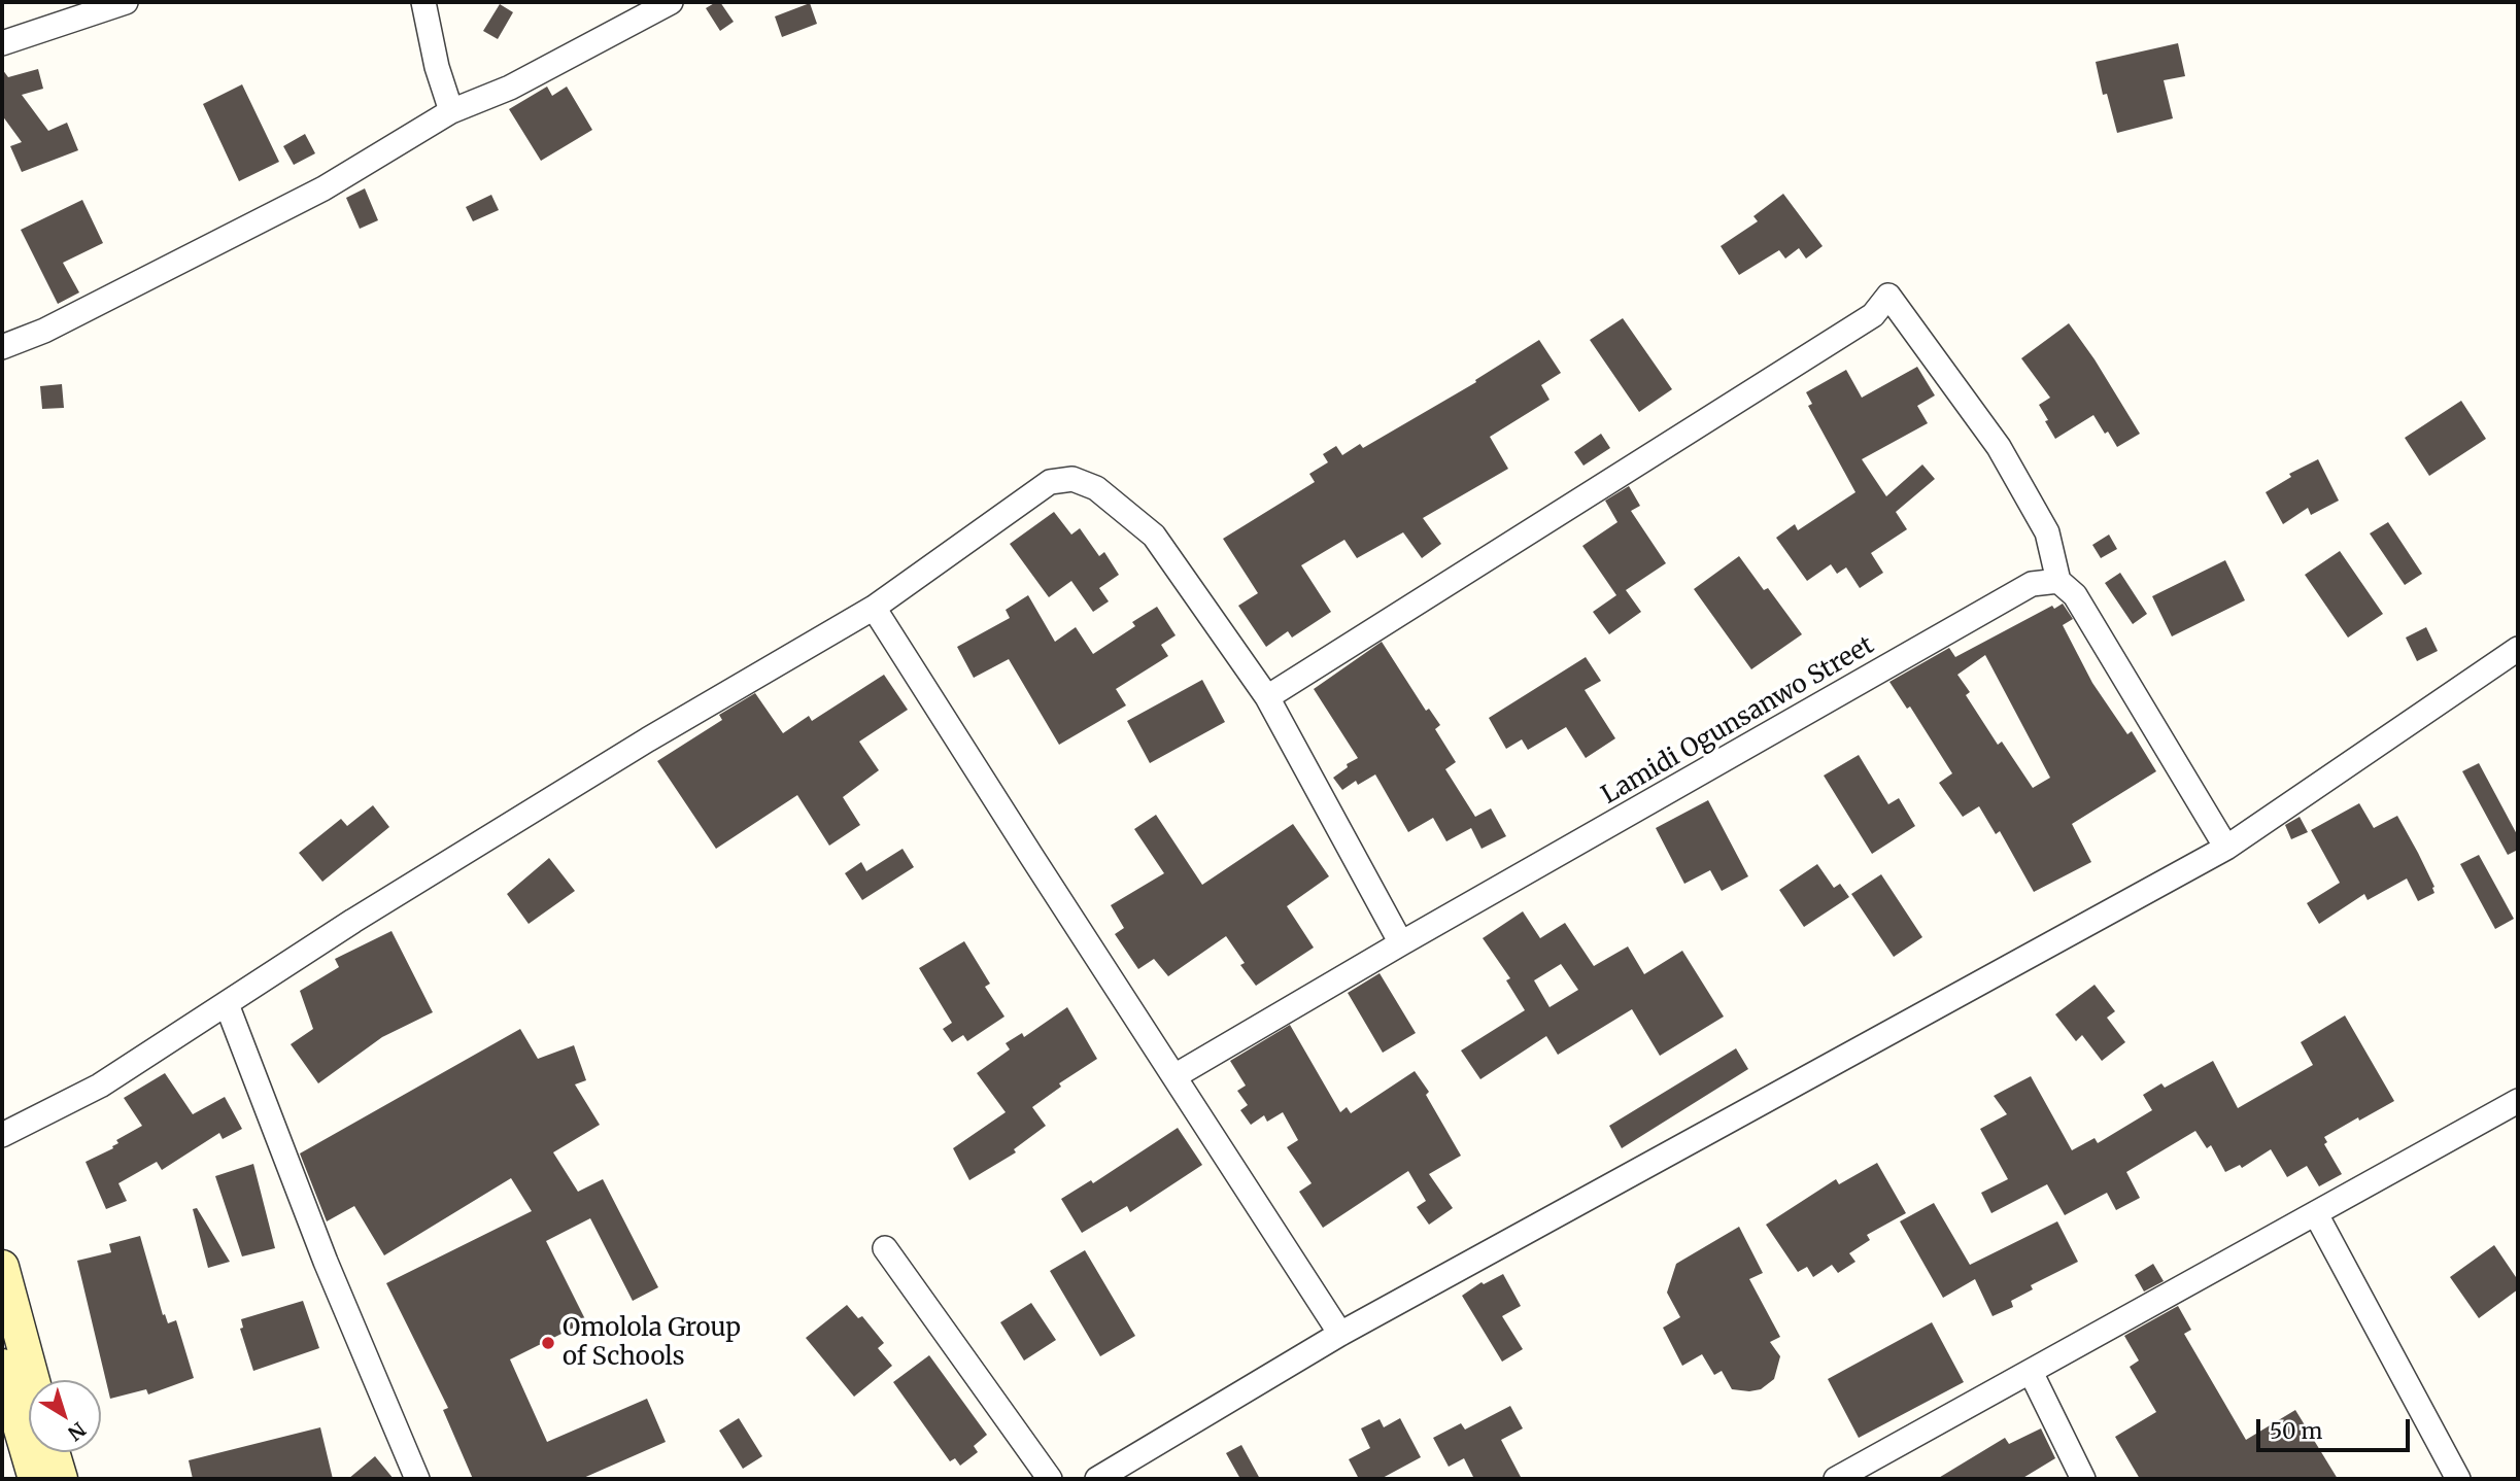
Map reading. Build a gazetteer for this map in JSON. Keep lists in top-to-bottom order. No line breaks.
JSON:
{"streets":{"street":["Lamidi Ogunsanwo Street"]},"places":["Omolola Group of Schools"],"scale_bar":"50 m","north":"bottom right"}
